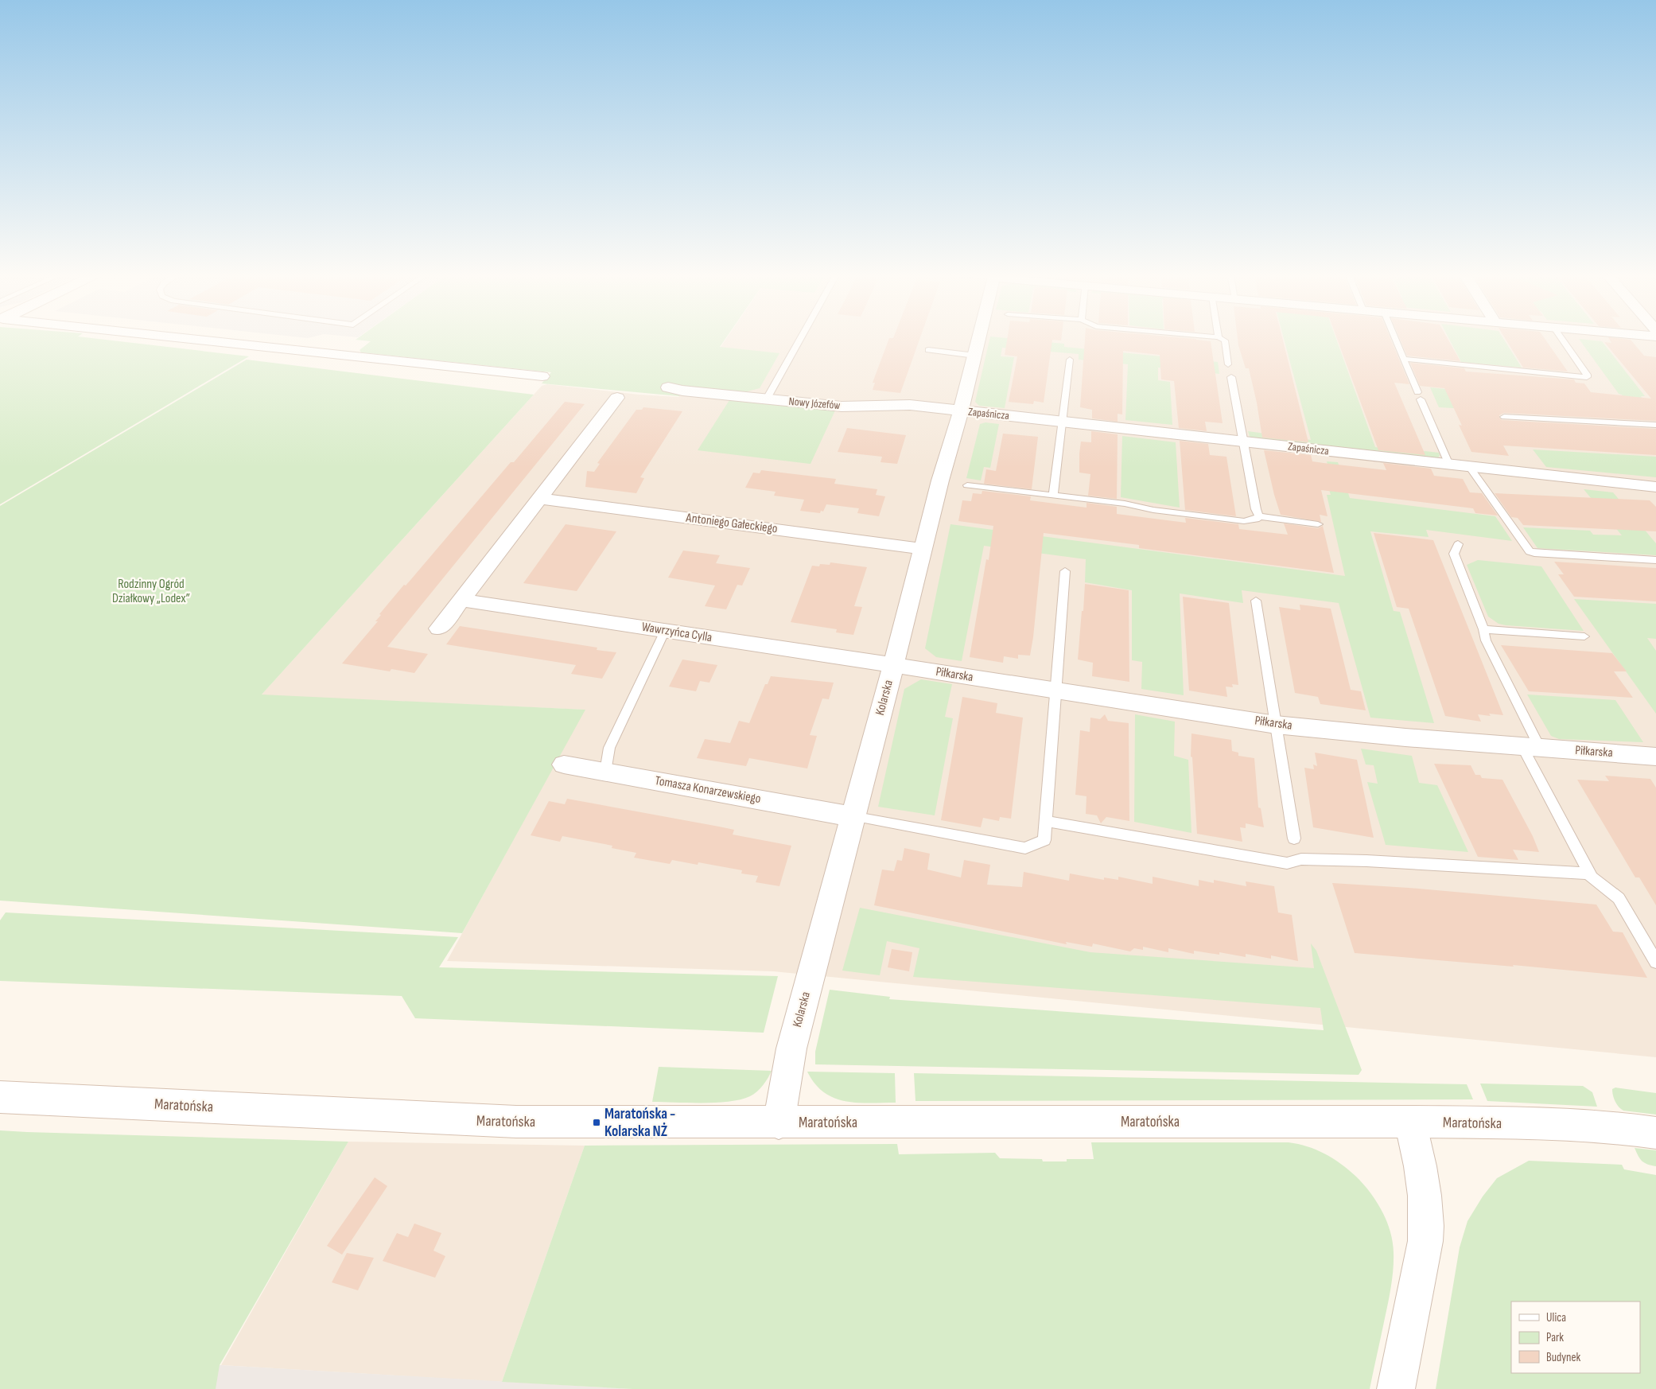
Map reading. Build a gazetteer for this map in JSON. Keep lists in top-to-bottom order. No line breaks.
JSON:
{"streets":{"street":["Nowy Józefów","Zapaśnicza","Antoniego Gałeckiego","Wawrzyńca Cylla","Piłkarska","Kolarska","Tomasza Konarzewskiego","Maratońska"]},"crossings":[["Nowy Józefów","Zapaśnicza"],["Nowy Józefów","Kolarska"],["Zapaśnicza","Kolarska"],["Antoniego Gałeckiego","Kolarska"],["Wawrzyńca Cylla","Piłkarska"],["Wawrzyńca Cylla","Kolarska"],["Piłkarska","Kolarska"],["Kolarska","Tomasza Konarzewskiego"],["Kolarska","Maratońska"]],"parks":["Rodzinny Ogród Działkowy „Lodex”"],"places":{"transit":["Maratońska - Kolarska NŻ"]},"legend":["Ulica","Park","Budynek"]}
